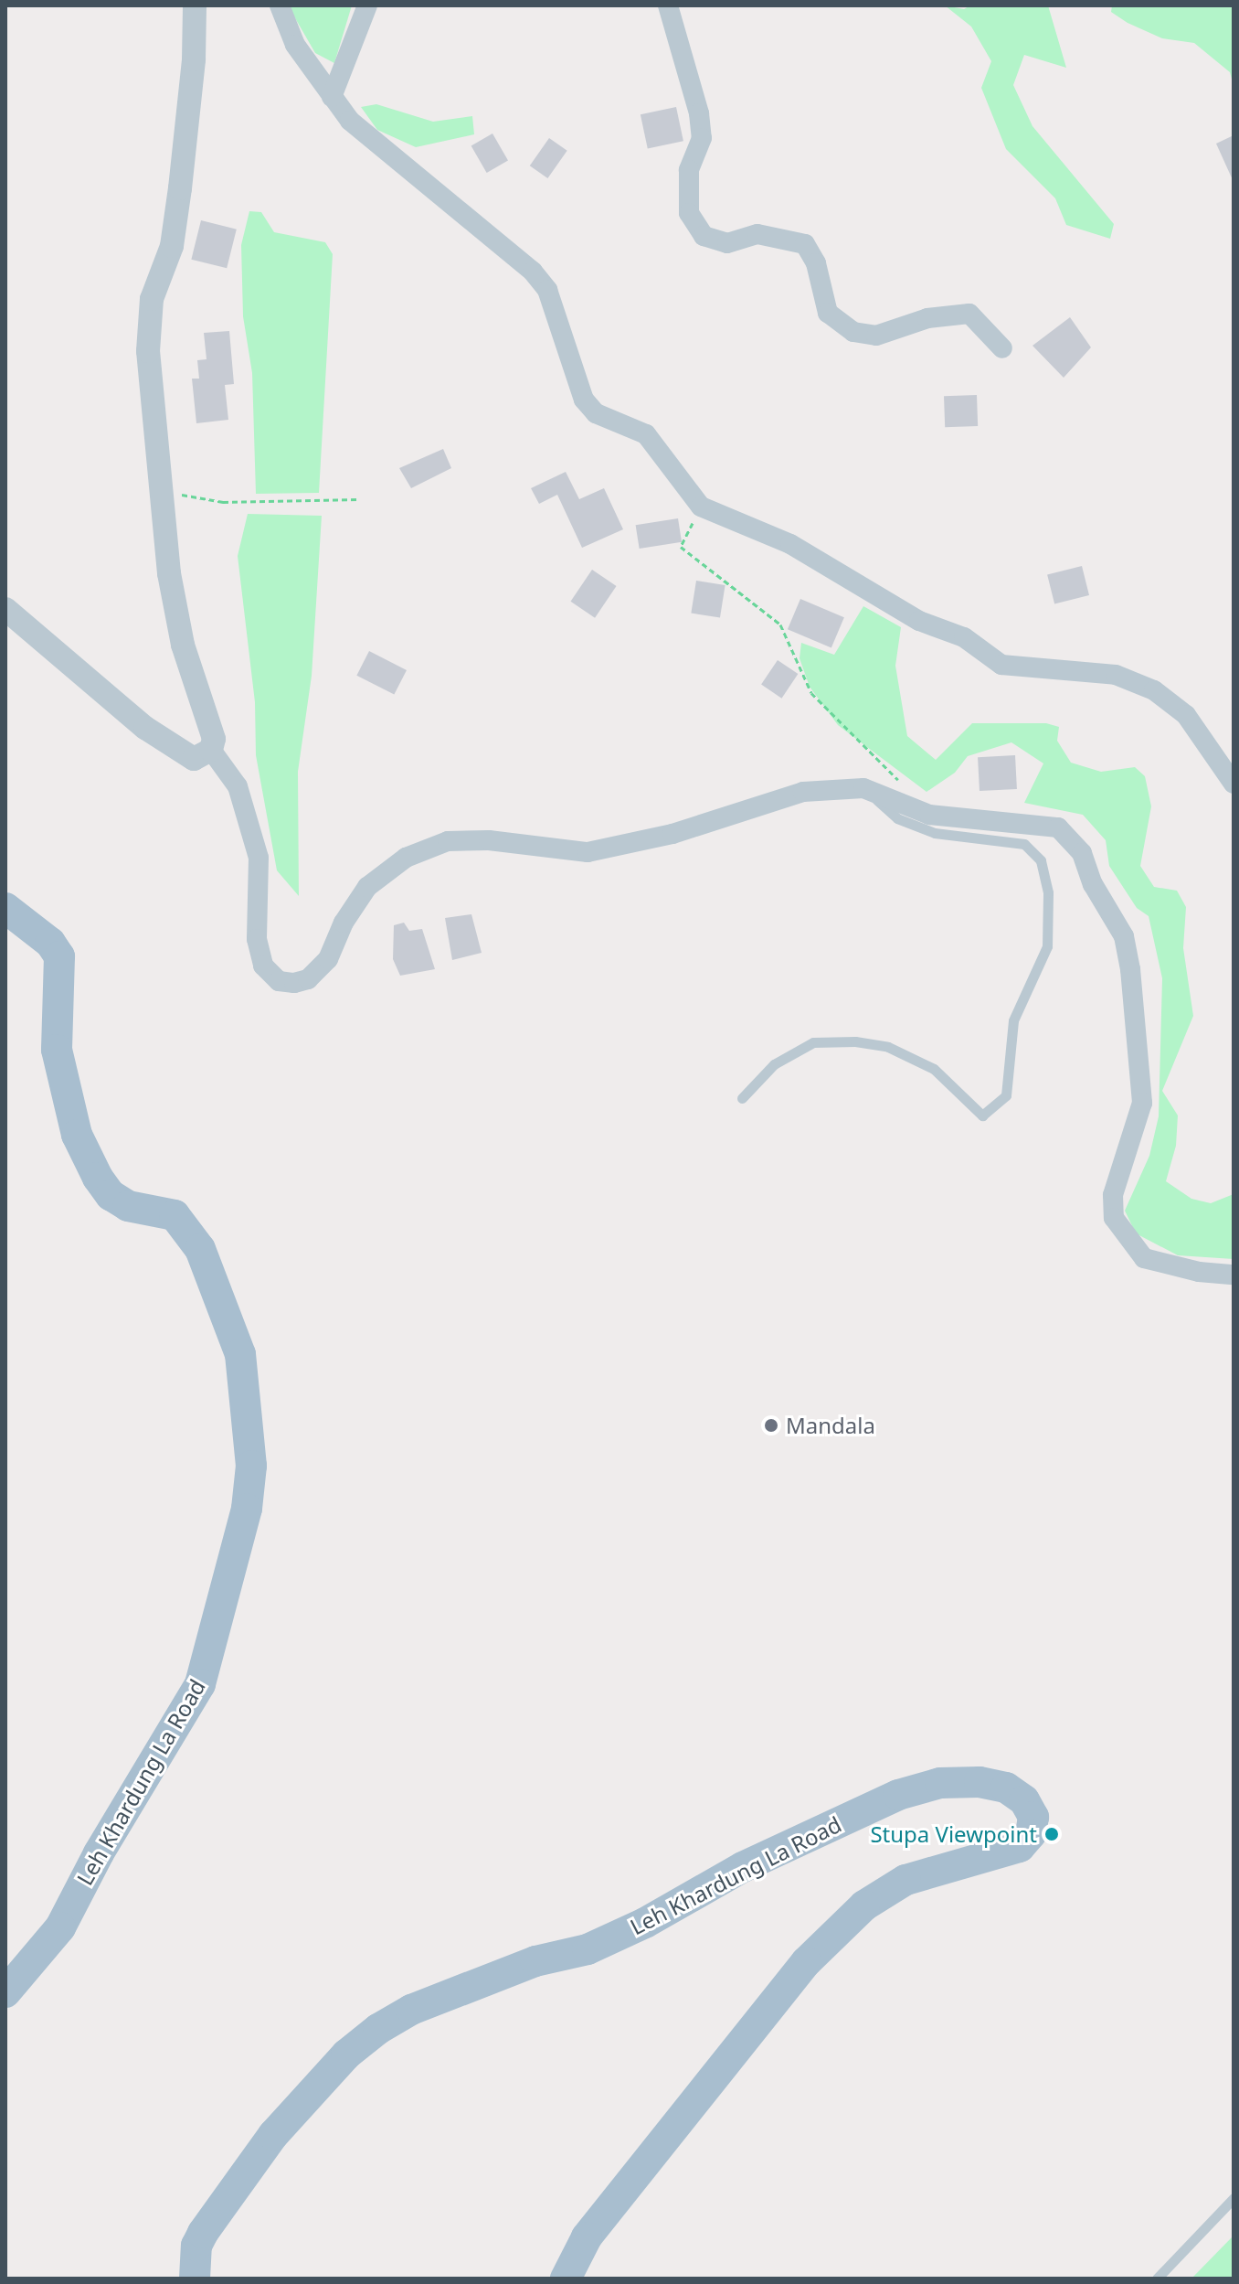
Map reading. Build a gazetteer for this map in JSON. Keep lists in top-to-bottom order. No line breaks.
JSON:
{"streets":{"main road":["Leh Khardung La Road"]},"places":["Mandala","Stupa Viewpoint"]}
